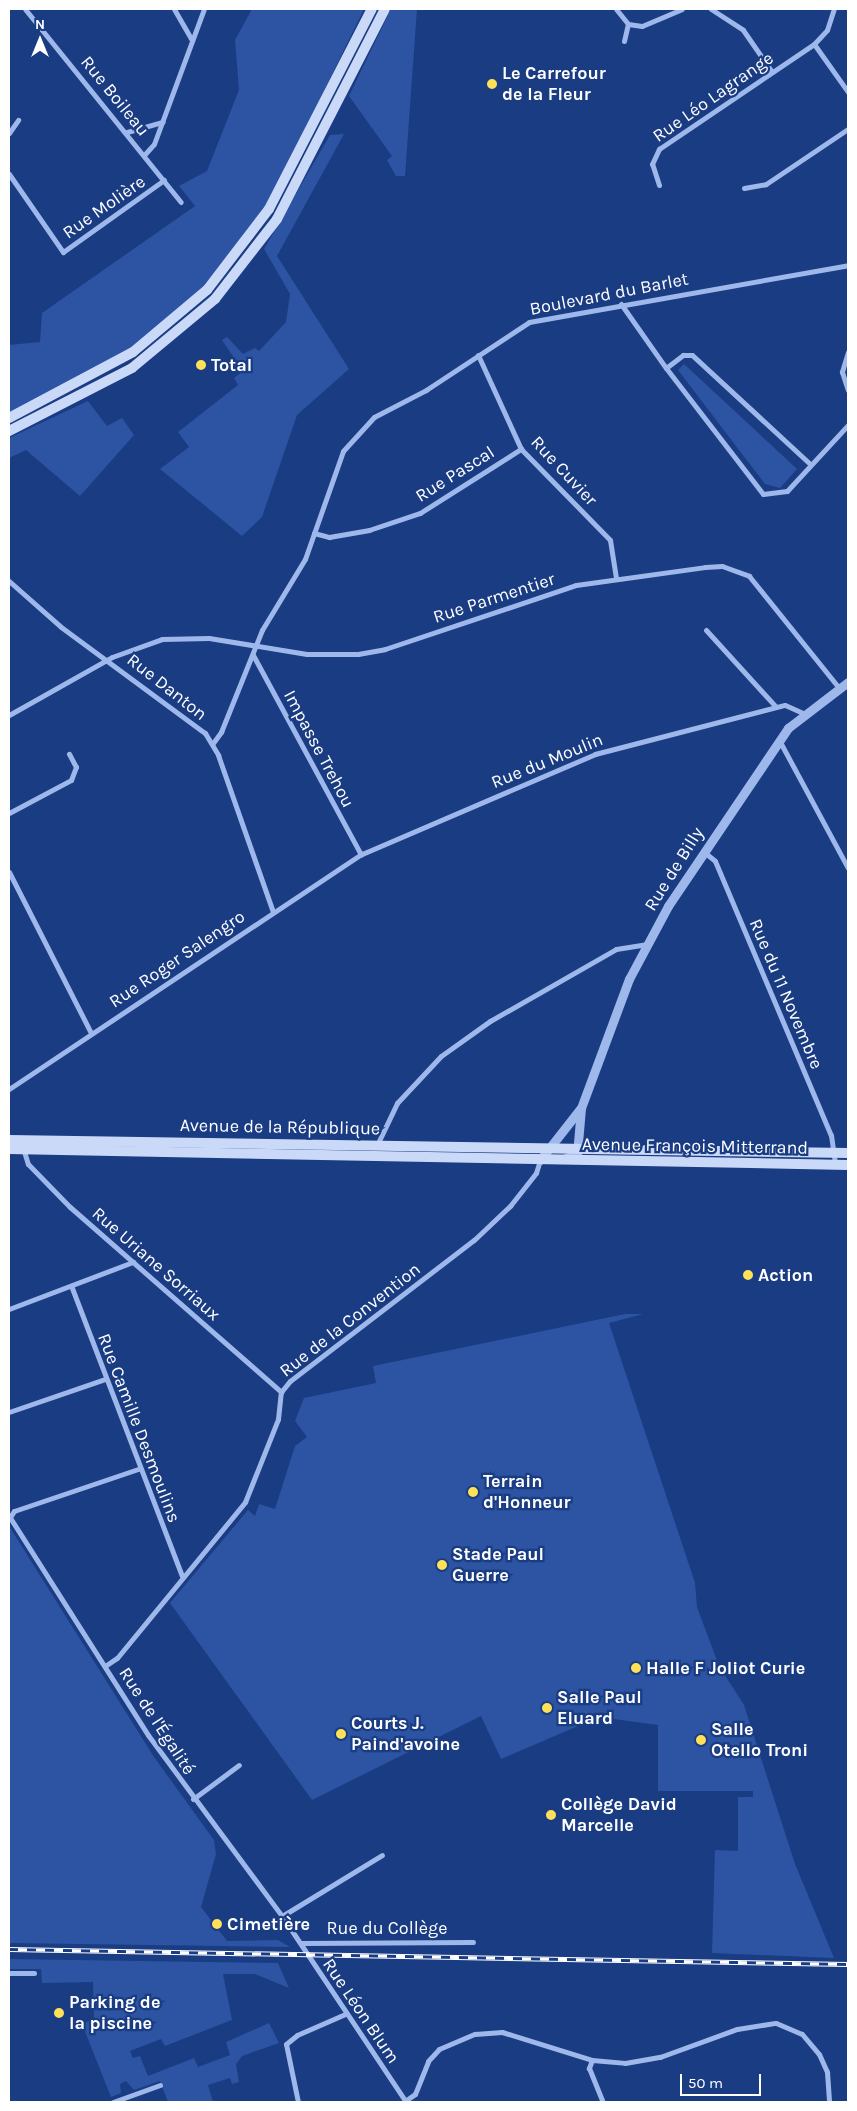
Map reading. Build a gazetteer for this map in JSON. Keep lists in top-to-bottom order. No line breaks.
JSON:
{"streets":{"main road":["Avenue de la République","Avenue François Mitterrand"],"street":["Rue Boileau","Rue Léo Lagrange","Rue Molière","Boulevard du Barlet","Rue Cuvier","Rue Pascal","Rue Parmentier","Rue Danton","Impasse Trehou","Rue du Moulin","Rue de Billy","Rue Roger Salengro","Rue du 11 Novembre","Rue Uriane Sorriaux","Rue de la Convention","Rue Camille Desmoulins","Rue de l'Égalité","Rue du Collège","Rue Léon Blum"]},"crossings":[["Rue Boileau","Rue Molière"],["Boulevard du Barlet","Rue Cuvier"],["Boulevard du Barlet","Rue Pascal"],["Boulevard du Barlet","Rue Parmentier"],["Rue Cuvier","Rue Pascal"],["Rue Cuvier","Rue Parmentier"],["Rue Parmentier","Rue Danton"],["Rue Parmentier","Rue de Billy"],["Rue Danton","Rue Roger Salengro"],["Impasse Trehou","Rue du Moulin"],["Impasse Trehou","Rue Roger Salengro"],["Rue du Moulin","Rue de Billy"],["Rue du Moulin","Rue Roger Salengro"],["Rue de Billy","Rue du 11 Novembre"],["Rue de Billy","Avenue de la République"],["Rue de Billy","Avenue François Mitterrand"],["Rue de Billy","Rue de la Convention"],["Rue du 11 Novembre","Avenue François Mitterrand"],["Avenue de la République","Avenue François Mitterrand"],["Avenue de la République","Rue Uriane Sorriaux"],["Avenue de la République","Rue de la Convention"],["Avenue François Mitterrand","Rue de la Convention"],["Rue Uriane Sorriaux","Rue de la Convention"],["Rue de la Convention","Rue Camille Desmoulins"],["Rue de la Convention","Rue de l'Égalité"],["Rue de l'Égalité","Rue Léon Blum"],["Rue du Collège","Rue Léon Blum"]],"places":["Le Carrefour de la Fleur","Total","Action","Terrain d'Honneur","Stade Paul Guerre","Halle F Joliot Curie","Salle Paul Eluard","Courts J. Paind'avoine","Salle Otello Troni","Collège David Marcelle","Cimetière","Parking de la piscine"],"scale_bar":"50 m","north":"top"}
